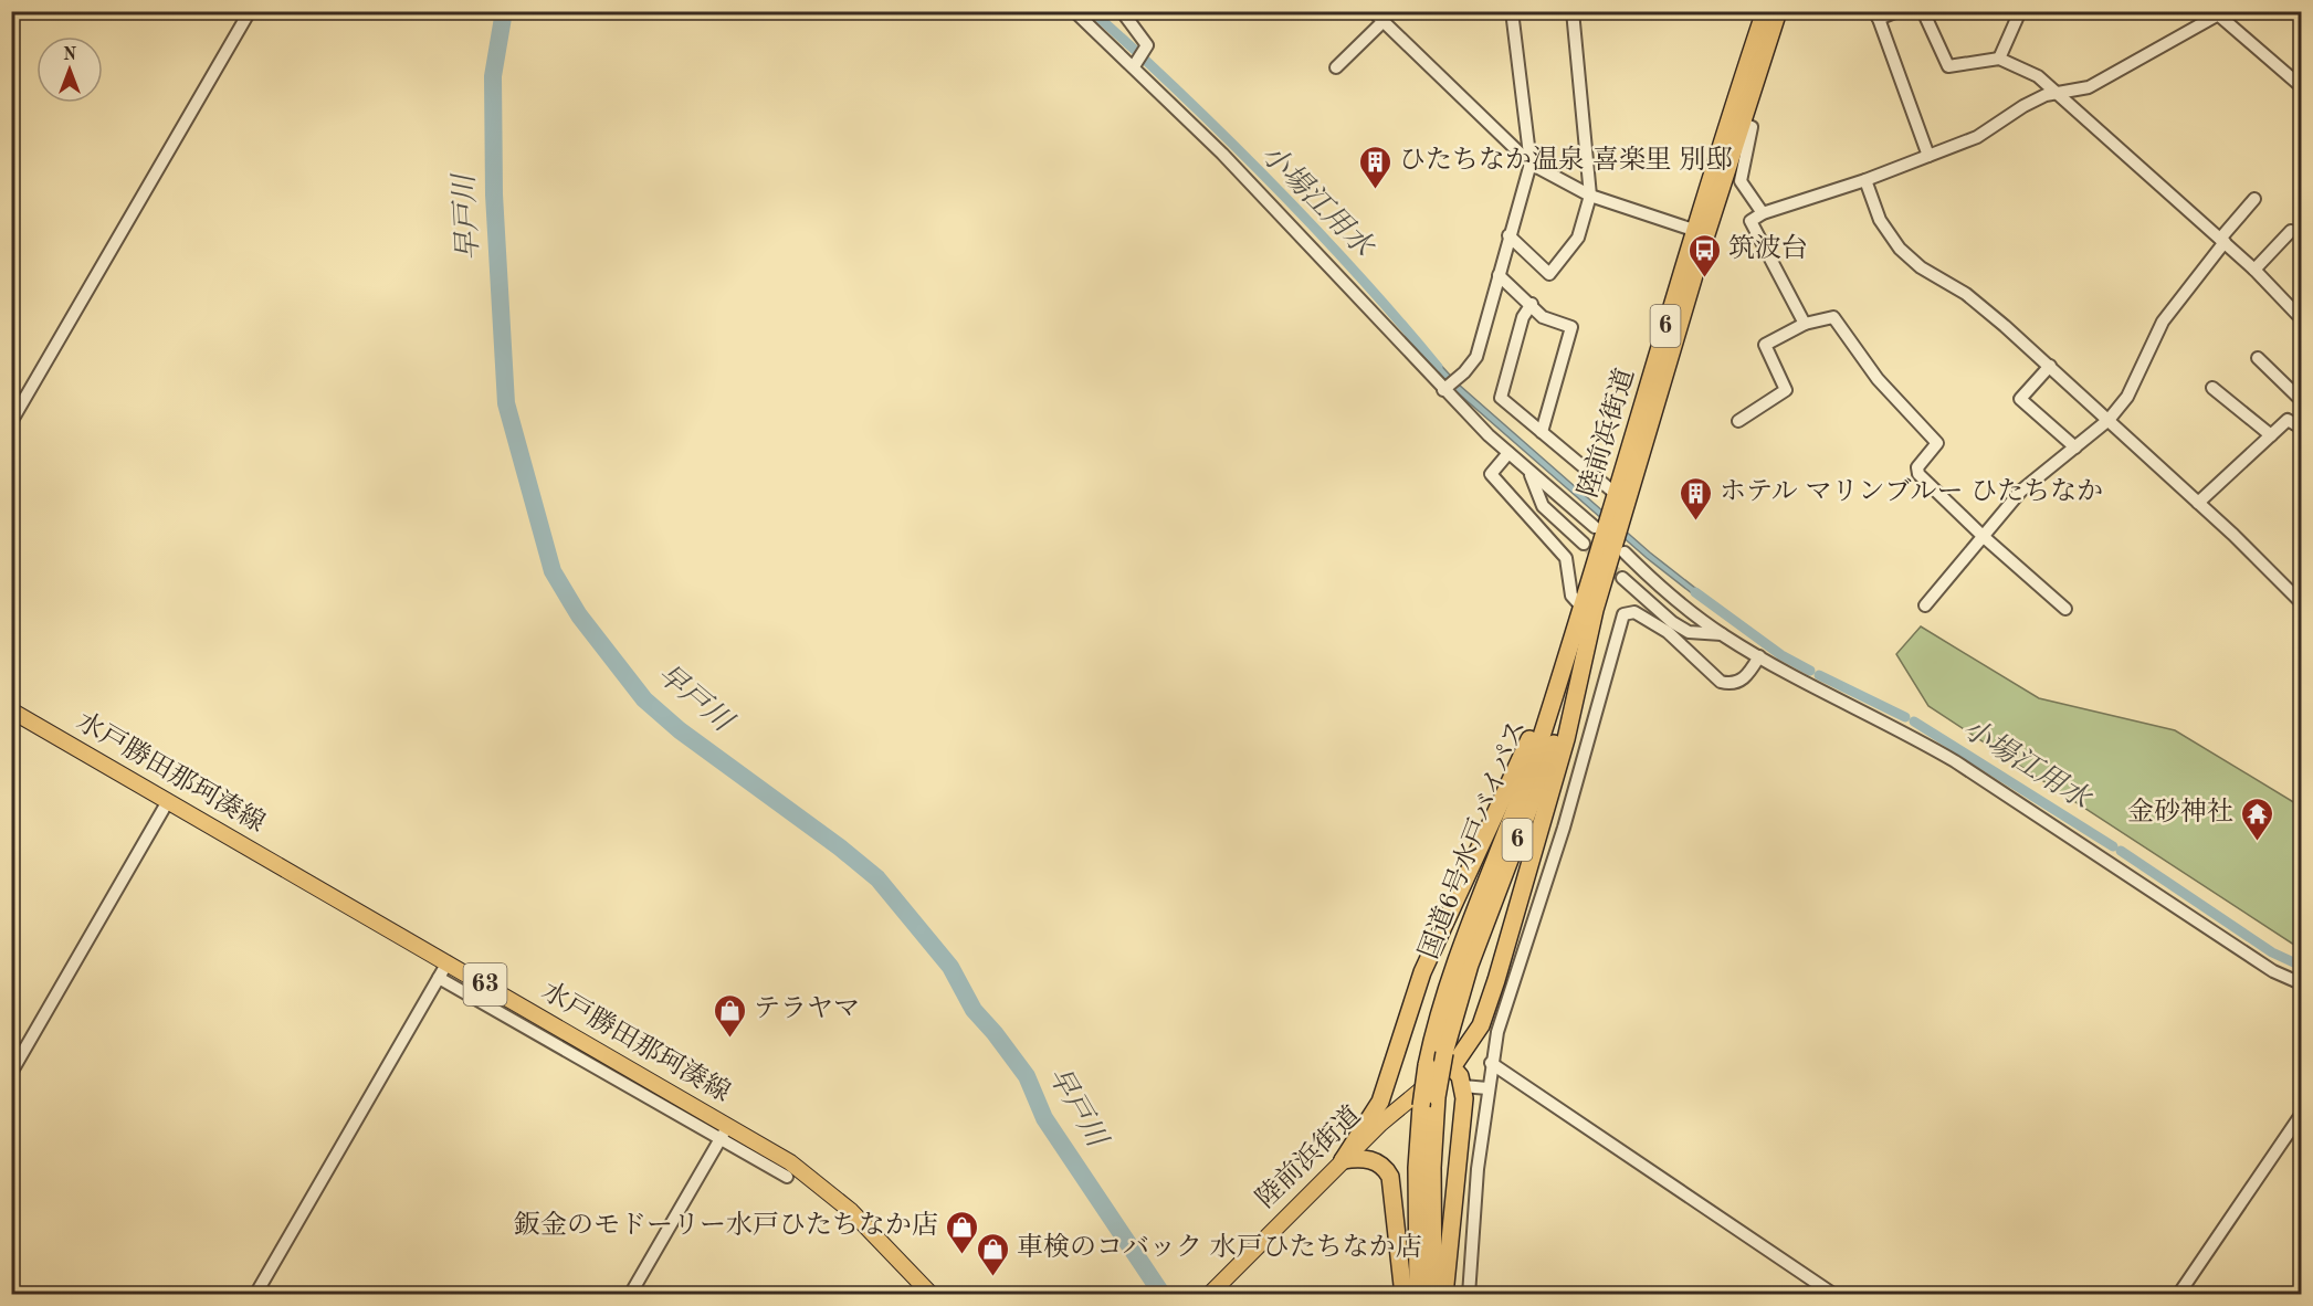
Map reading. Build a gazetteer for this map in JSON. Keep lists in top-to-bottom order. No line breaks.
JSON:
{"streets":{"highway":["6","陸前浜街道","国道6号水戸バイパス"],"main road":["水戸勝田那珂湊線","63"]},"crossings":[["陸前浜街道","国道6号水戸バイパス"]],"water":["小場江用水","早戸川"],"places":{"building":["ひたちなか温泉 喜楽里 別邸","ホテル マリンブルー ひたちなか"],"bus stop":["筑波台"],"temple":["金砂神社"],"shop":["テラヤマ","鈑金のモドーリー水戸ひたちなか店","車検のコバック 水戸ひたちなか店"]},"north":"top"}
